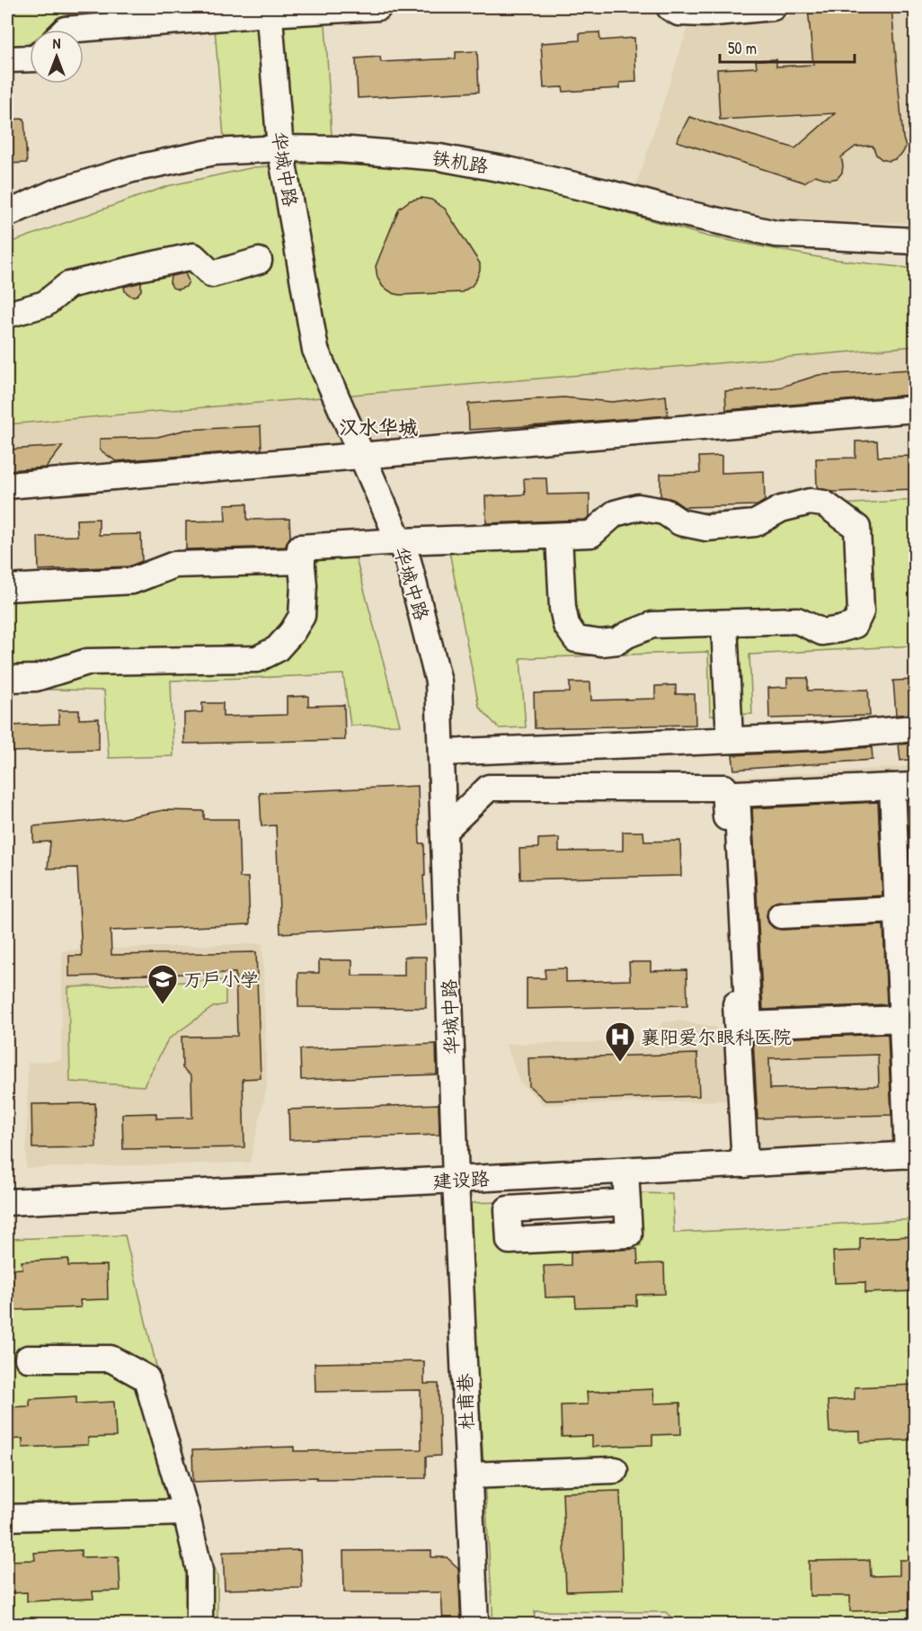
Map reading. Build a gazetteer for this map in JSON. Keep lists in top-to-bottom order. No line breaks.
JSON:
{"streets":{"street":["铁机路","华城中路","建设路","杜甫巷"]},"crossings":[["铁机路","华城中路"],["华城中路","建设路"],["华城中路","杜甫巷"],["建设路","杜甫巷"]],"districts":["汉水华城"],"places":{"school or university":["万户小学"],"hospital":["襄阳爱尔眼科医院"]},"scale_bar":"50 m","north":"top"}
